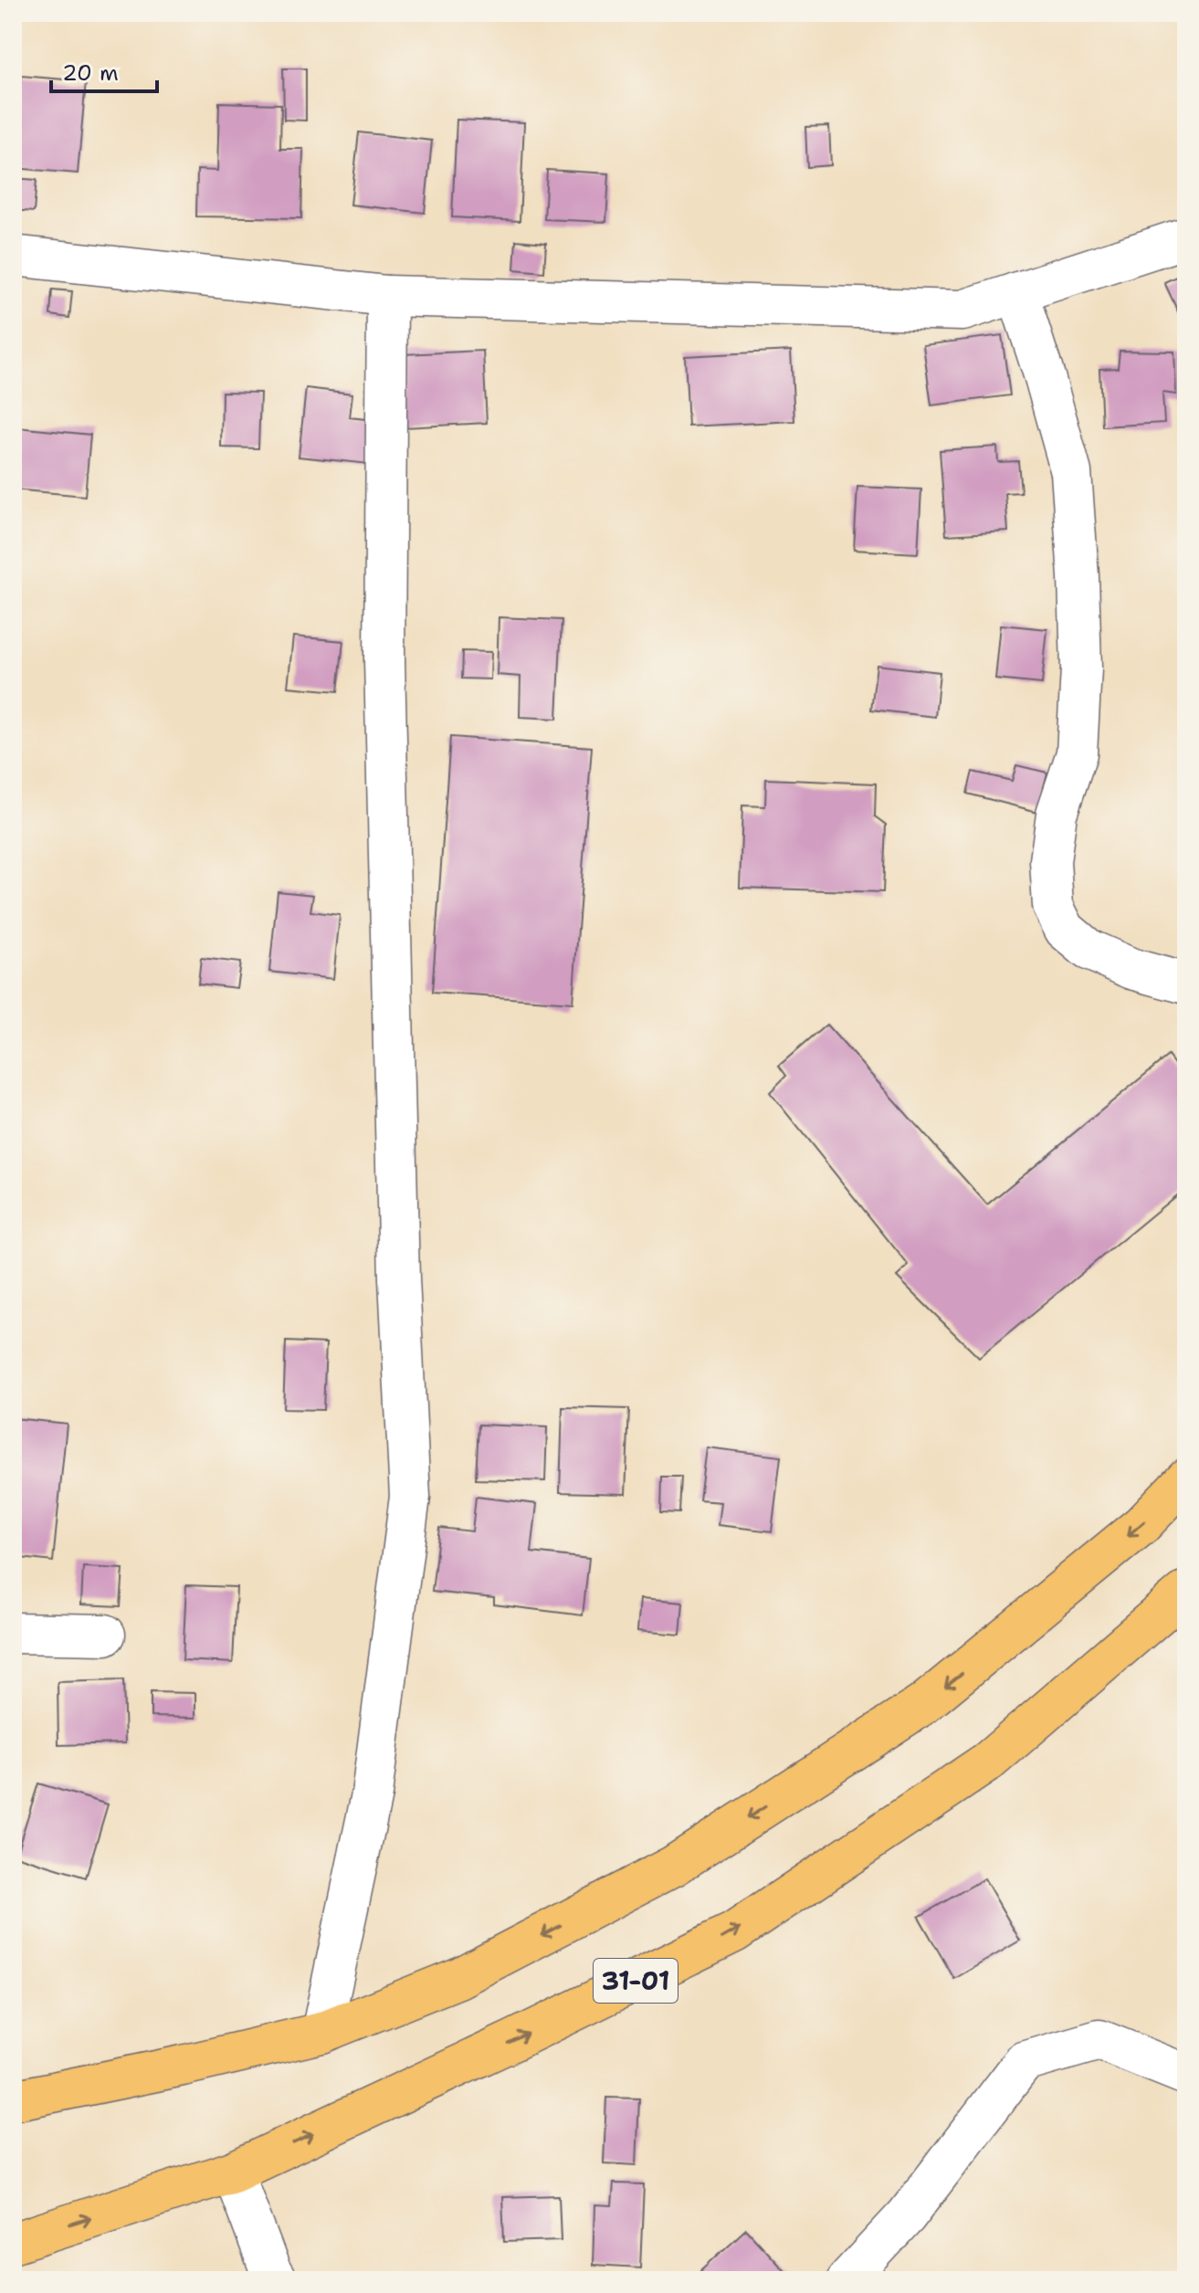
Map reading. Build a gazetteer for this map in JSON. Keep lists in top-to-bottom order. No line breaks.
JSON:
{"streets":{"highway":["31-01"]},"scale_bar":"20 m"}
